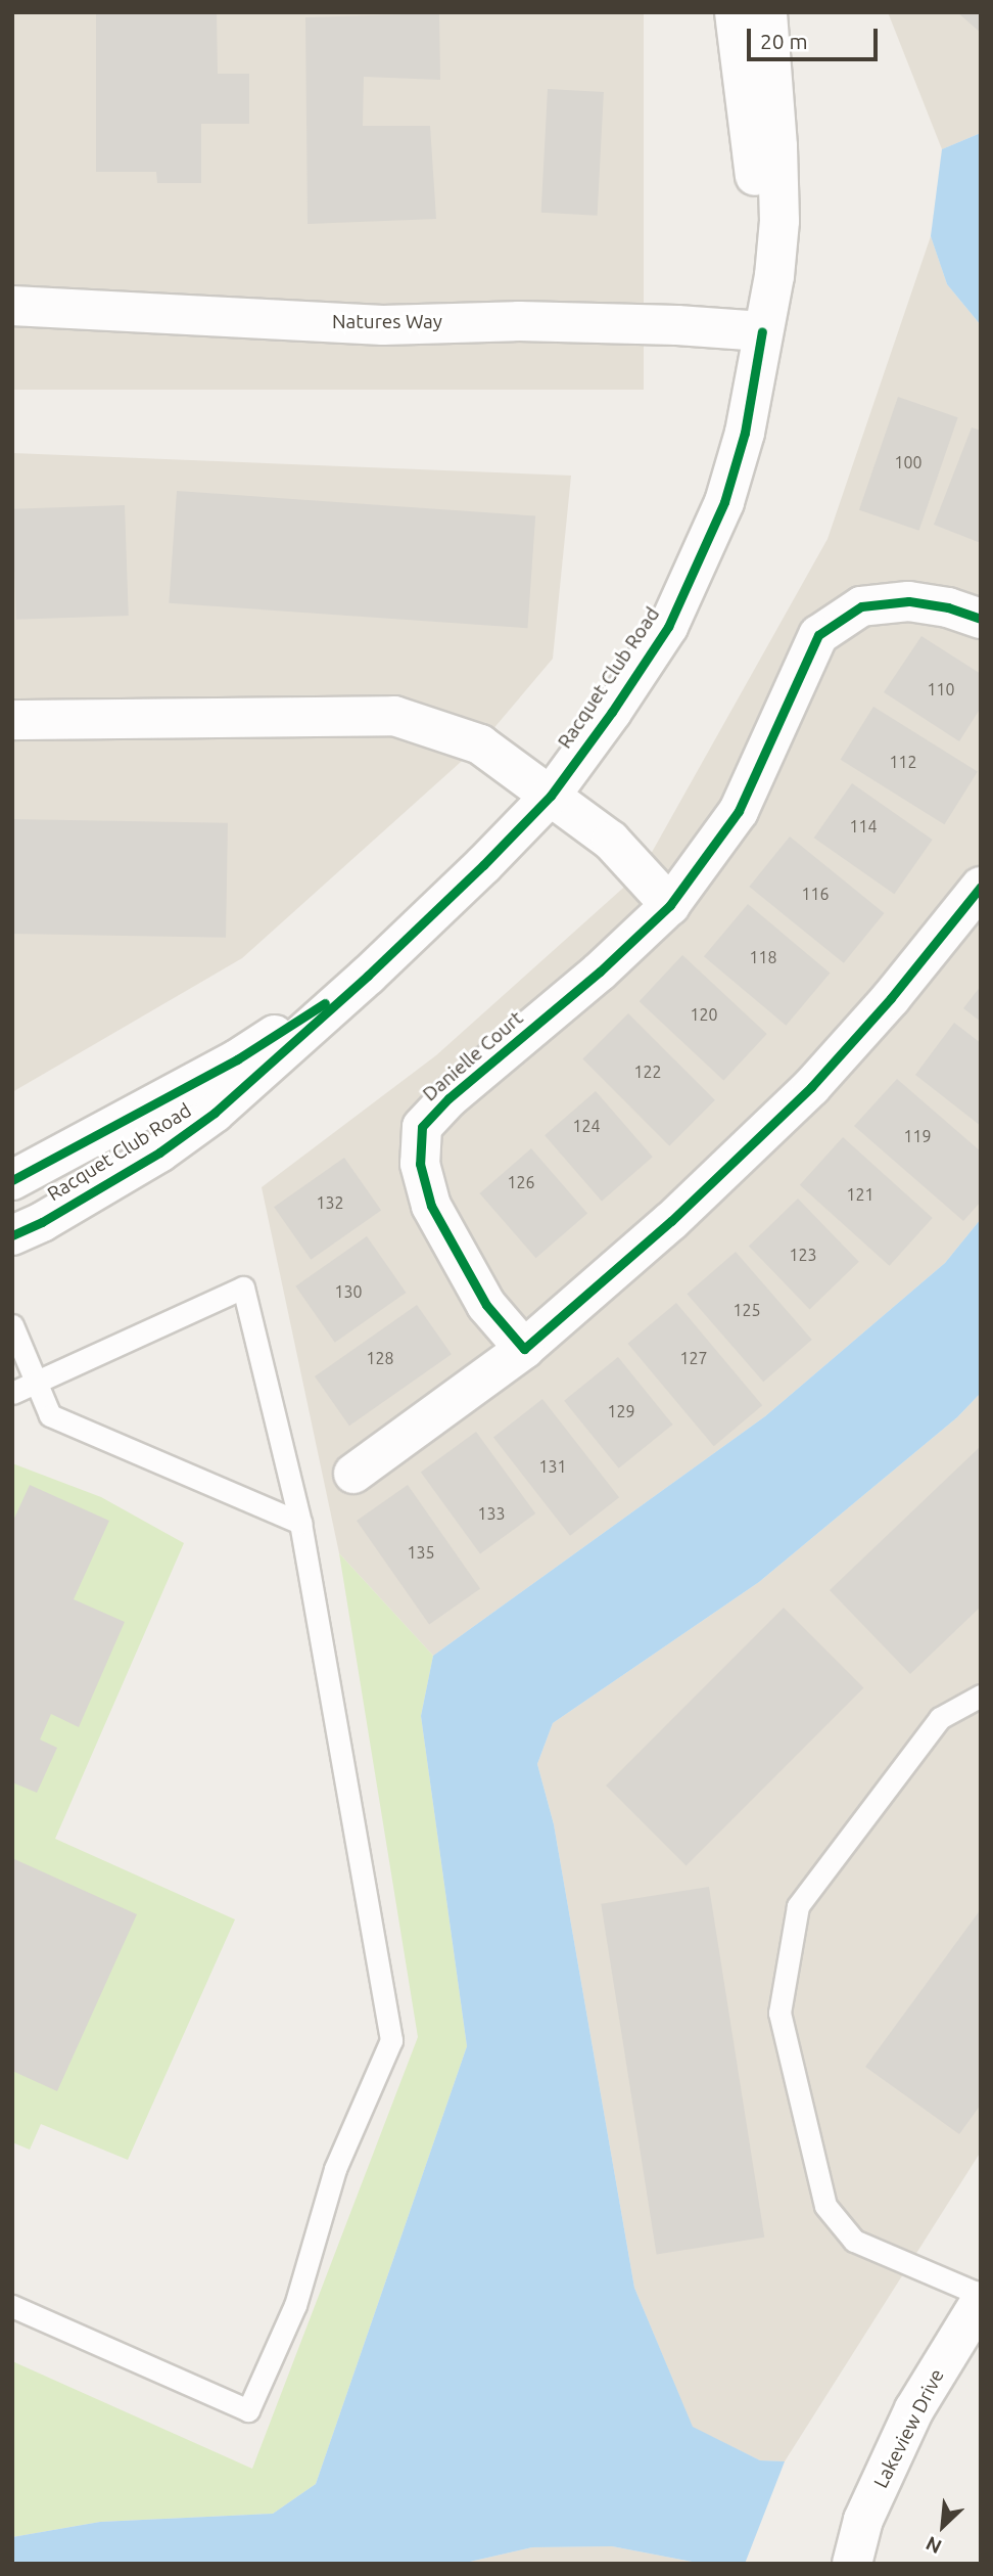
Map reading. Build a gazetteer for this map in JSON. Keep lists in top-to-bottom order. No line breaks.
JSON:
{"streets":{"street":["Natures Way","Racquet Club Road","Danielle Court","Lakeview Drive"]},"crossings":[["Natures Way","Racquet Club Road"]],"house_numbers":["100","110","112","114","116","118","120","122","124","119","126","121","132","123","130","125","128","127","129","131","133","135"],"scale_bar":"20 m","north":"bottom left"}
